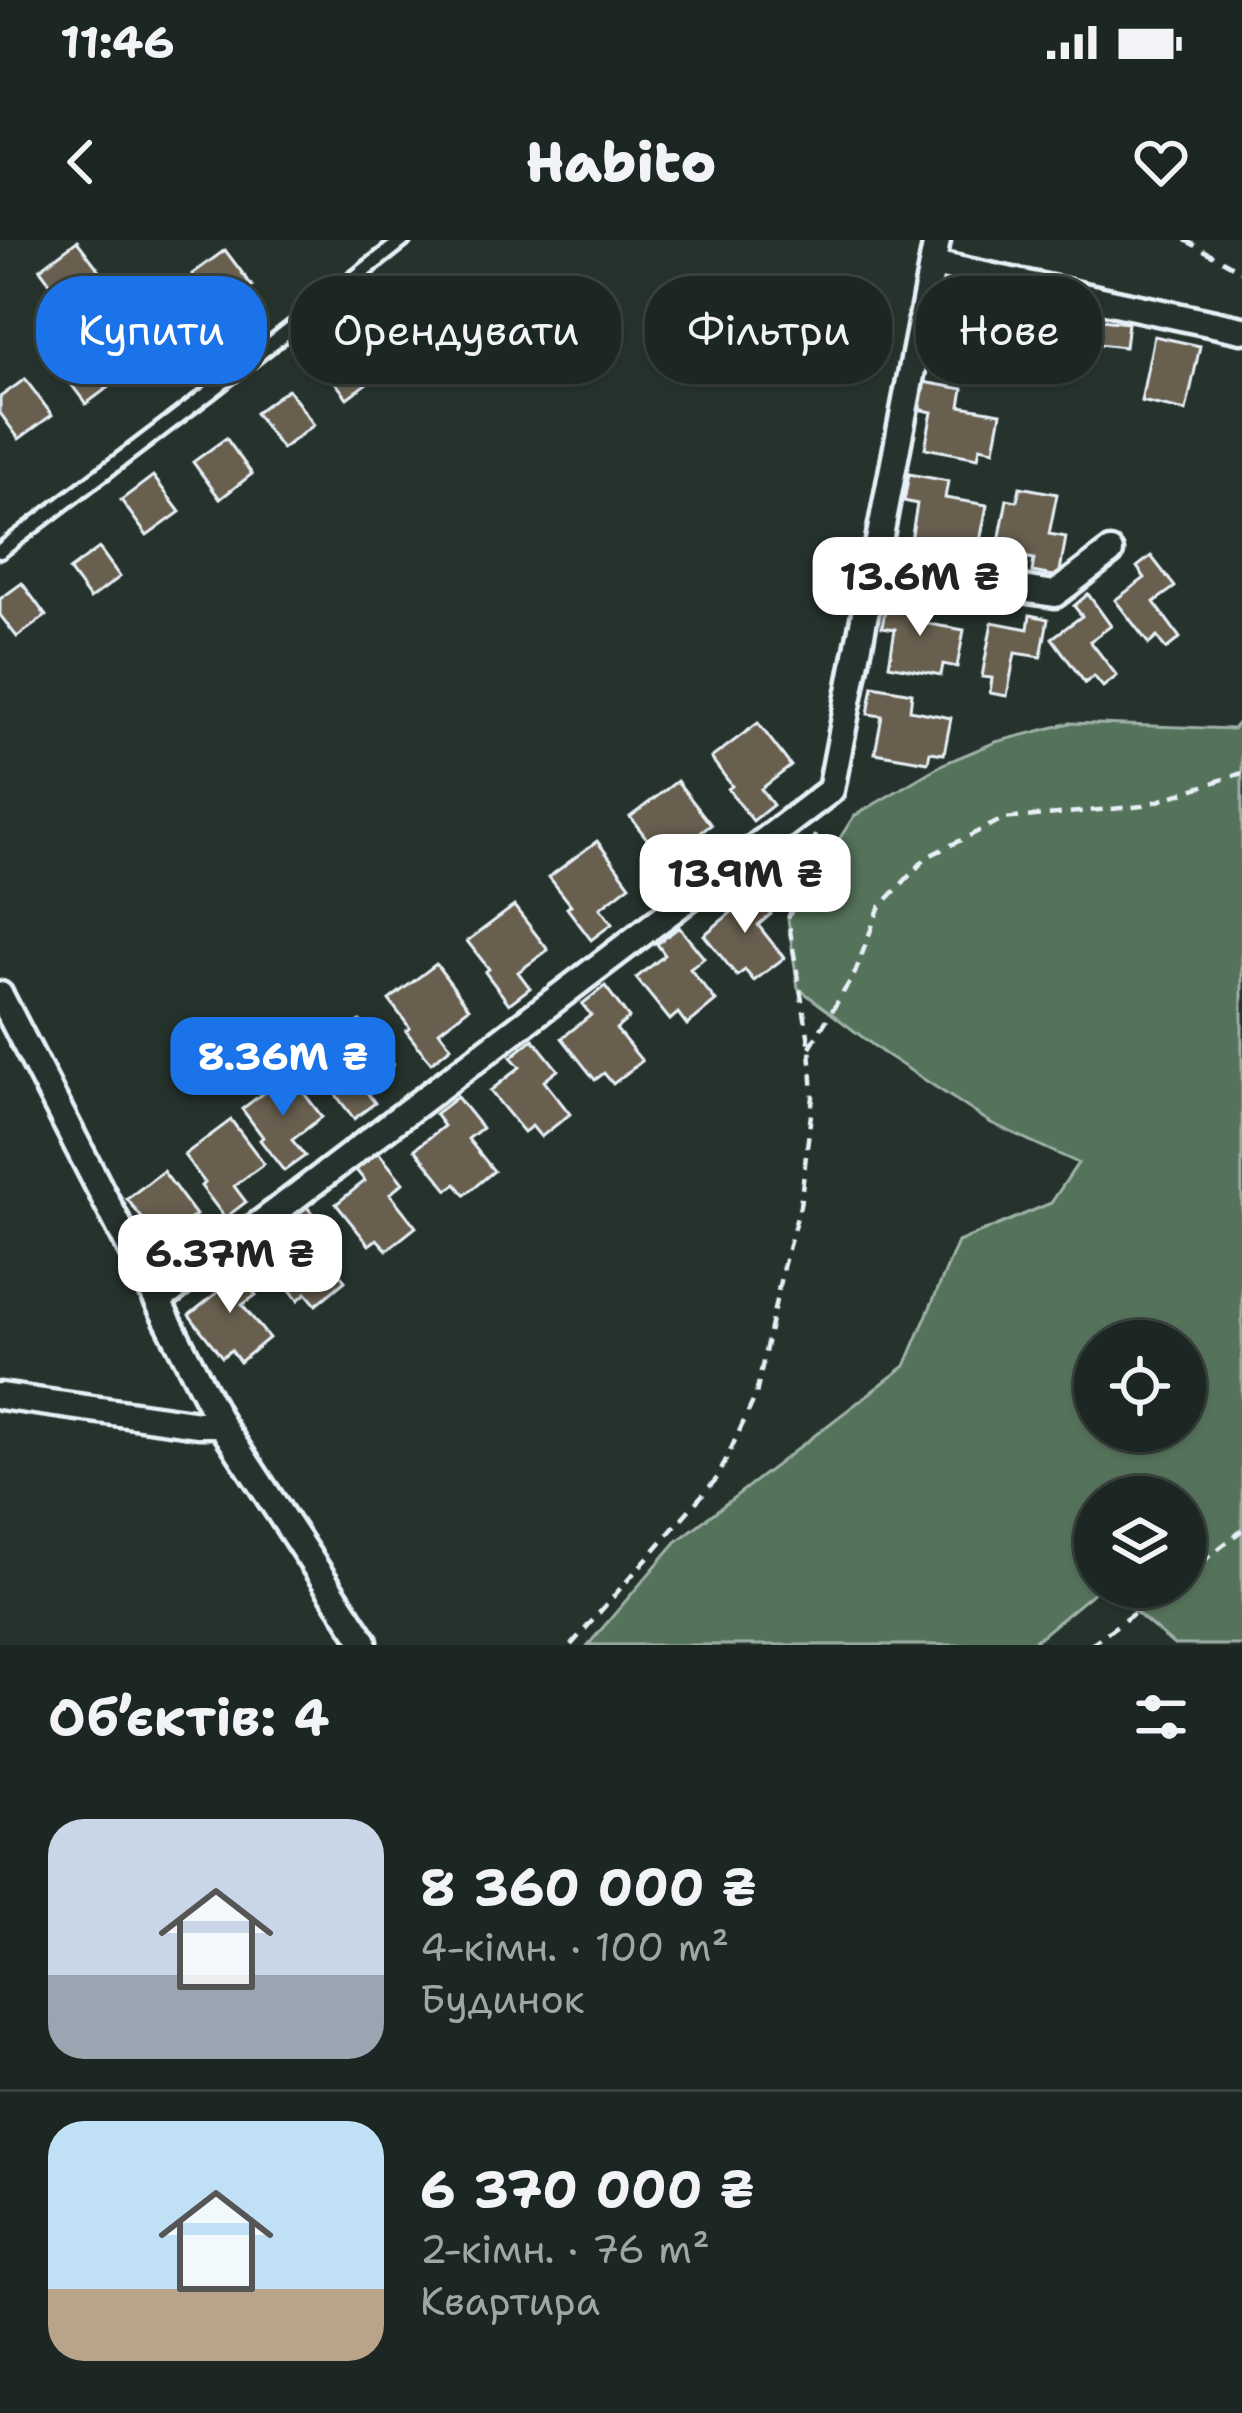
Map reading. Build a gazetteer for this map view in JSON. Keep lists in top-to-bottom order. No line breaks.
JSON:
{"page":{"status":"11:46","header":"Habito","chip":["Купити","Орендувати","Фільтри","Нове"],"price":["13.6M ₴","13.9M ₴","8.36M ₴","6.37M ₴"],"heading":"Об’єктів: 4","list":[{"name":"8 360 000 ₴","note":"4-кімн. · 100 m² · Будинок"},{"name":"6 370 000 ₴","note":"2-кімн. · 76 m² · Квартира"}]}}
